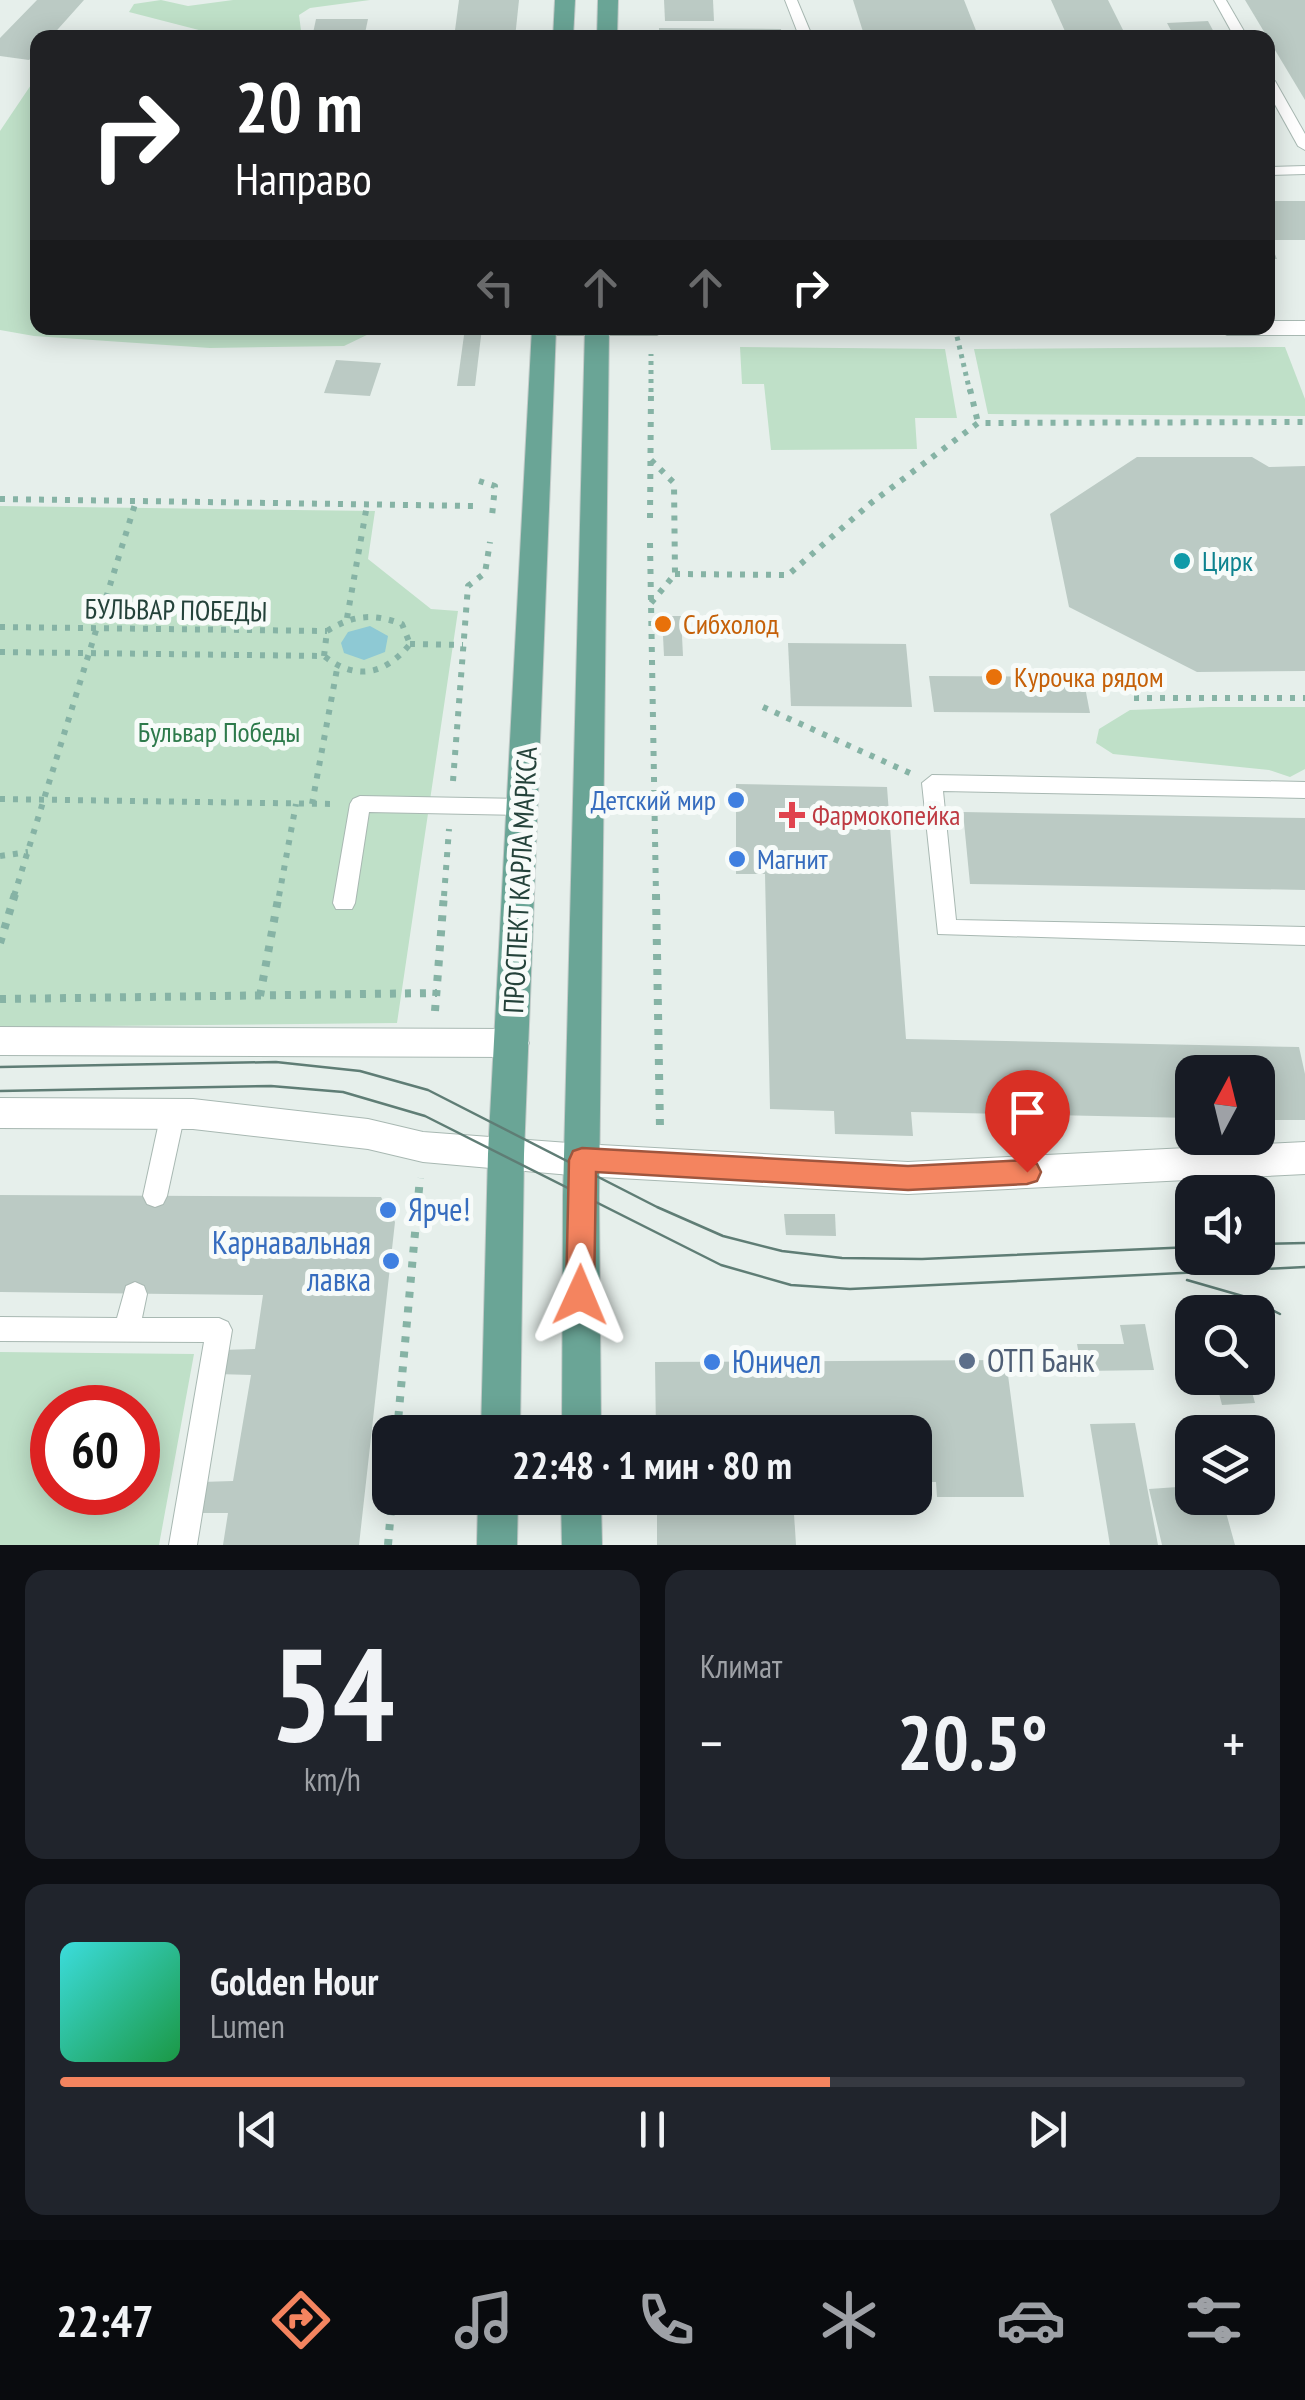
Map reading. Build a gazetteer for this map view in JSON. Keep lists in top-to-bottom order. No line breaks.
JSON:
{"streets":{"main road":["ПРОСПЕКТ КАРЛА МАРКСА"],"path":["БУЛЬВАР ПОБЕДЫ"]},"parks":["Бульвар Победы"],"places":{"other":["Цирк","Сибхолод","Курочка рядом","Детский мир","Магнит","Ярче!","Карнавальная лавка","ОТП Банк","Юничел"],"health":["Фармокопейка"]},"north":"top","page":{"turn":["20 m","Направо"],"limit":"60","trip":"22:48 · 1 мин · 80 m","tile":[["54","km/h"],"Климат"],"heat":["−","20.5°","+"],"song":["Golden Hour","Lumen"],"tabs":"22:47"}}
